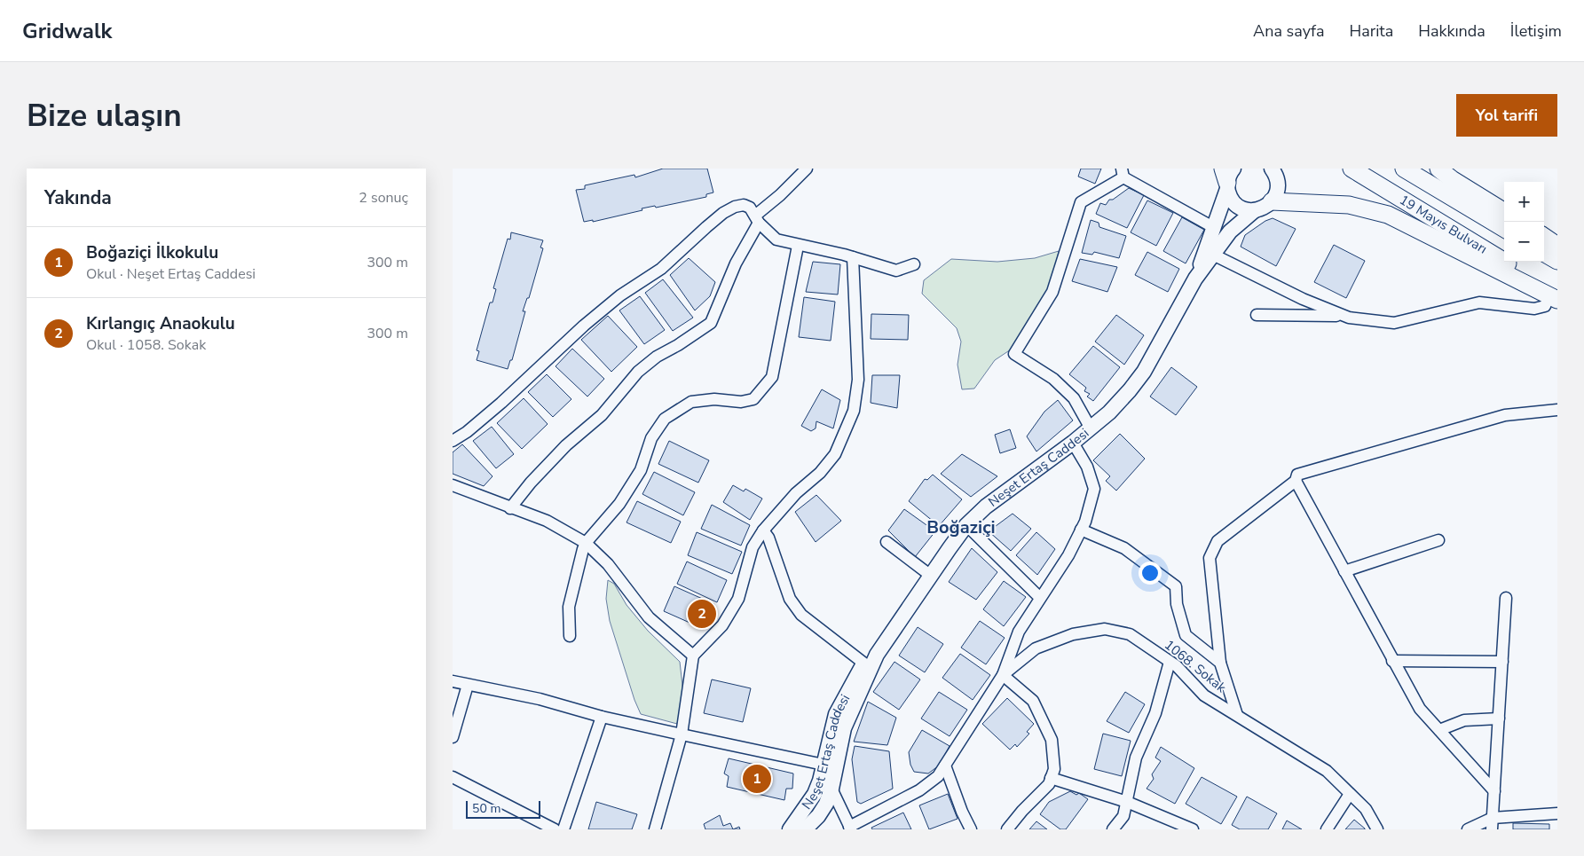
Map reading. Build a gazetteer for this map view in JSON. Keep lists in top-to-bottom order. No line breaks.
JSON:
{"streets":{"highway":["19 Mayıs Bulvarı"],"main road":["Neşet Ertaş Caddesi"],"street":["1068. Sokak"]},"districts":["Boğaziçi"],"scale_bar":"50 m","page":{"header":"Gridwalk","nav":["Ana sayfa","Harita","Hakkında","İletişim"],"buttons":"Yol tarifi","title":"Bize ulaşın","heading":["Yakında","2 sonuç"],"map_buttons":["+","−"],"list":[{"mark":"1","name":"Boğaziçi İlkokulu","note":"Okul · Neşet Ertaş Caddesi","value":"300 m"},{"mark":"2","name":"Kırlangıç Anaokulu","note":"Okul · 1058. Sokak","value":"300 m"}],"pins":["2","1"],"scale":"50 m"}}
